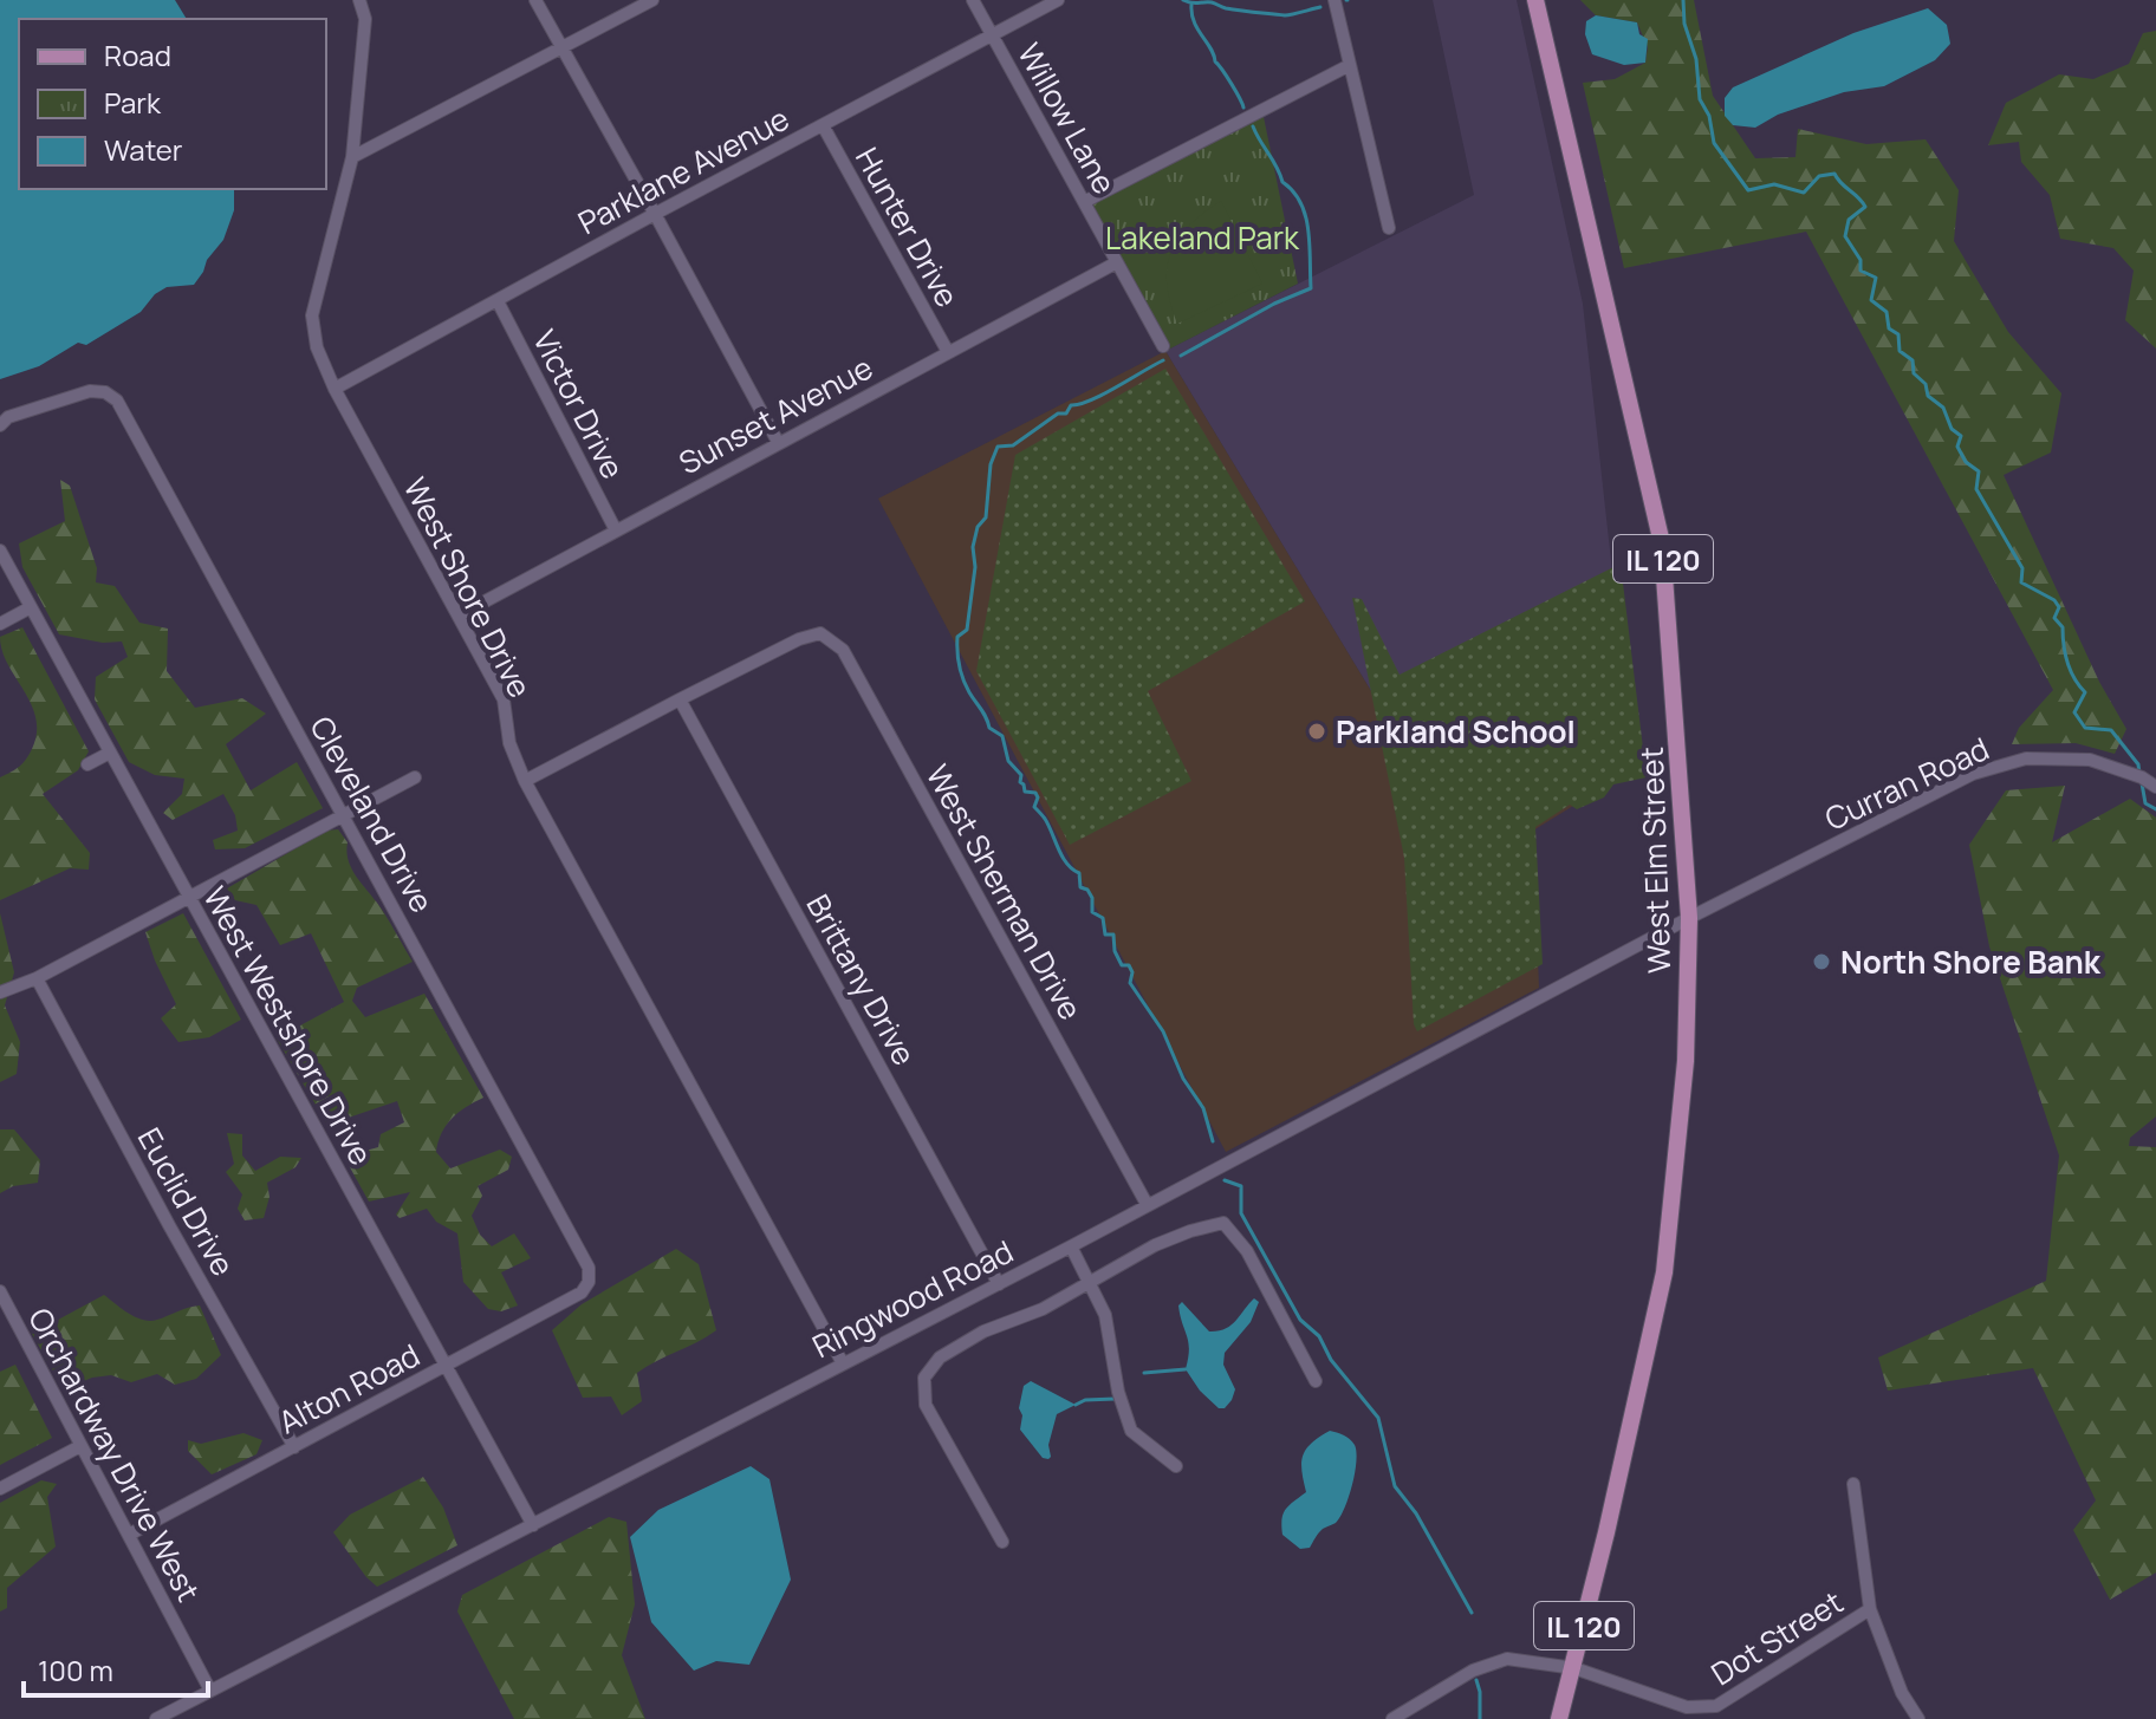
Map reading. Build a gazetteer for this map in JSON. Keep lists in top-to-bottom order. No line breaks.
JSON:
{"streets":{"main road":["IL 120","West Elm Street"],"street":["Willow Lane","Parklane Avenue","Hunter Drive","Victor Drive","Sunset Avenue","West Shore Drive","Curran Road","Cleveland Drive","West Sherman Drive","Brittany Drive","West Westshore Drive","Euclid Drive","Ringwood Road","Alton Road","Orchardway Drive West","Dot Street"]},"crossings":[["Willow Lane","Parklane Avenue"],["Willow Lane","Sunset Avenue"],["Parklane Avenue","Hunter Drive"],["Parklane Avenue","Victor Drive"],["Parklane Avenue","West Shore Drive"],["Hunter Drive","Sunset Avenue"],["Victor Drive","Sunset Avenue"],["Sunset Avenue","West Shore Drive"],["West Shore Drive","Ringwood Road"],["Curran Road","West Elm Street"],["Curran Road","Ringwood Road"],["Cleveland Drive","Alton Road"],["West Elm Street","Ringwood Road"],["West Elm Street","Dot Street"],["West Sherman Drive","Brittany Drive"],["West Sherman Drive","Ringwood Road"],["Brittany Drive","Ringwood Road"],["West Westshore Drive","Ringwood Road"],["West Westshore Drive","Alton Road"],["Euclid Drive","Alton Road"],["Ringwood Road","Orchardway Drive West"],["Alton Road","Orchardway Drive West"]],"parks":["Lakeland Park"],"places":["Parkland School","North Shore Bank"],"legend":["Road","Park","Water"],"scale_bar":"100 m"}
